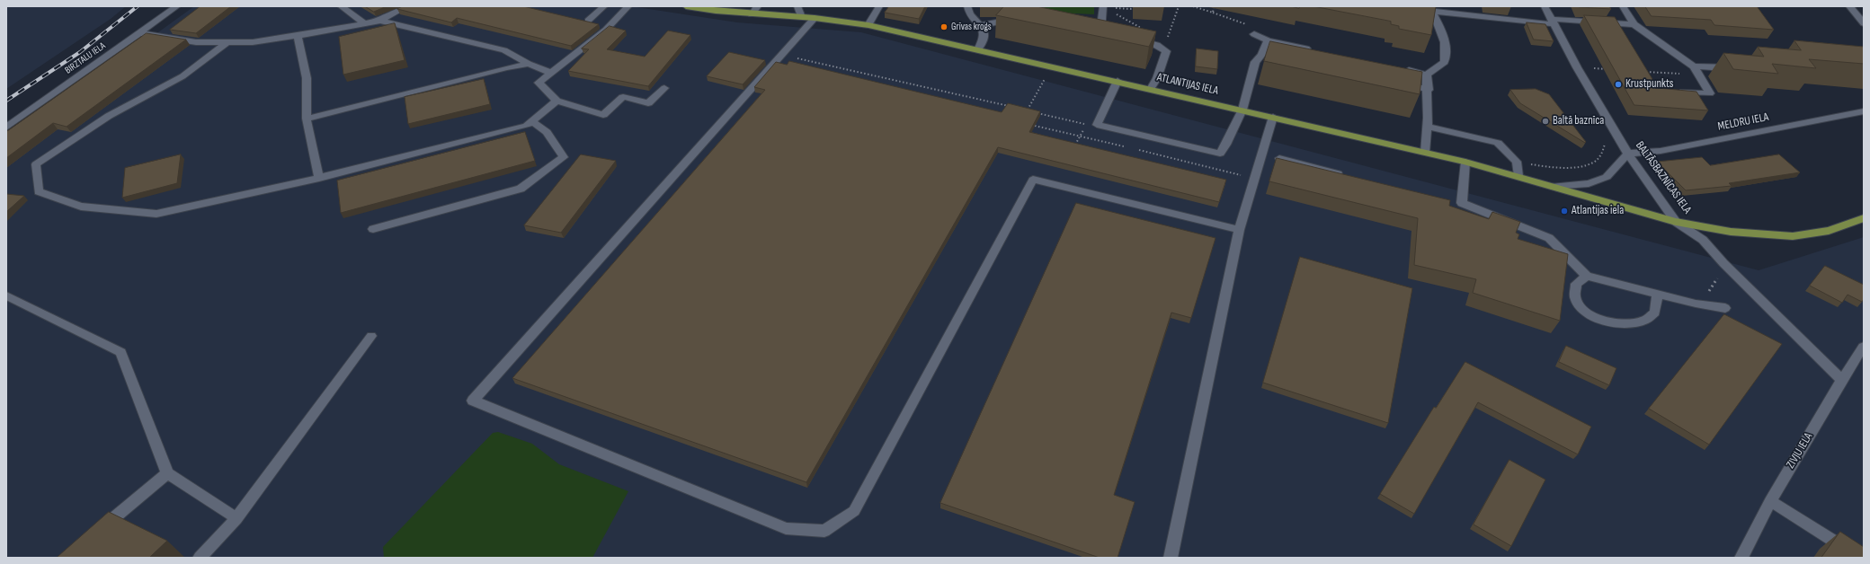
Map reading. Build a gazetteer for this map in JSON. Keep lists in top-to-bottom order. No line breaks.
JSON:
{"streets":{"main road":["ATLANTIJAS IELA"],"street":["BIRZTALU IELA","MELDRU IELA","BALTĀSBAZNĪCAS IELA","ZIVJU IELA"]},"crossings":[["ATLANTIJAS IELA","BALTĀSBAZNĪCAS IELA"],["MELDRU IELA","BALTĀSBAZNĪCAS IELA"],["BALTĀSBAZNĪCAS IELA","ZIVJU IELA"]],"places":["Grīvas krogs","Krustpunkts","Baltā baznīca","Atlantijas iela"]}
